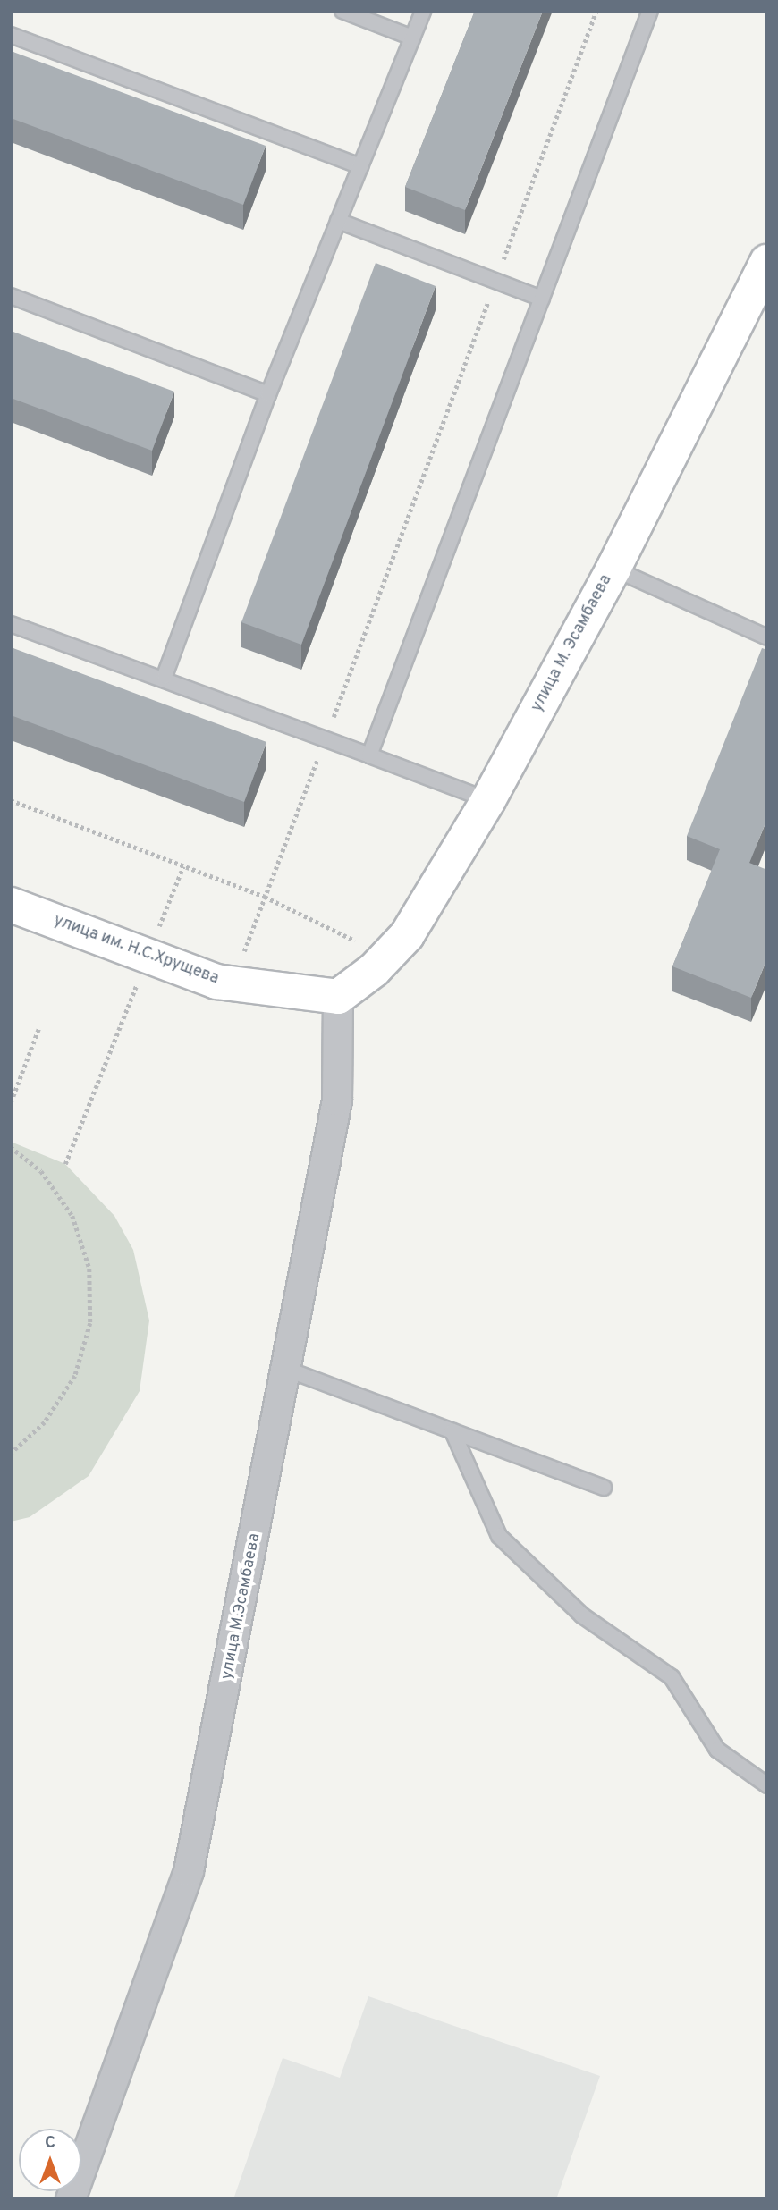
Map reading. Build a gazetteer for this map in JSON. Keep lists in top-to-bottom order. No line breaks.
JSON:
{"streets":{"main road":["улица М. Эсамбаева","улица им. Н.С.Хрущева"],"street":["улица М.Эсамбаева"]},"crossings":[["улица М. Эсамбаева","улица им. Н.С.Хрущева"],["улица М. Эсамбаева","улица М.Эсамбаева"],["улица им. Н.С.Хрущева","улица М.Эсамбаева"]],"north":"top"}
